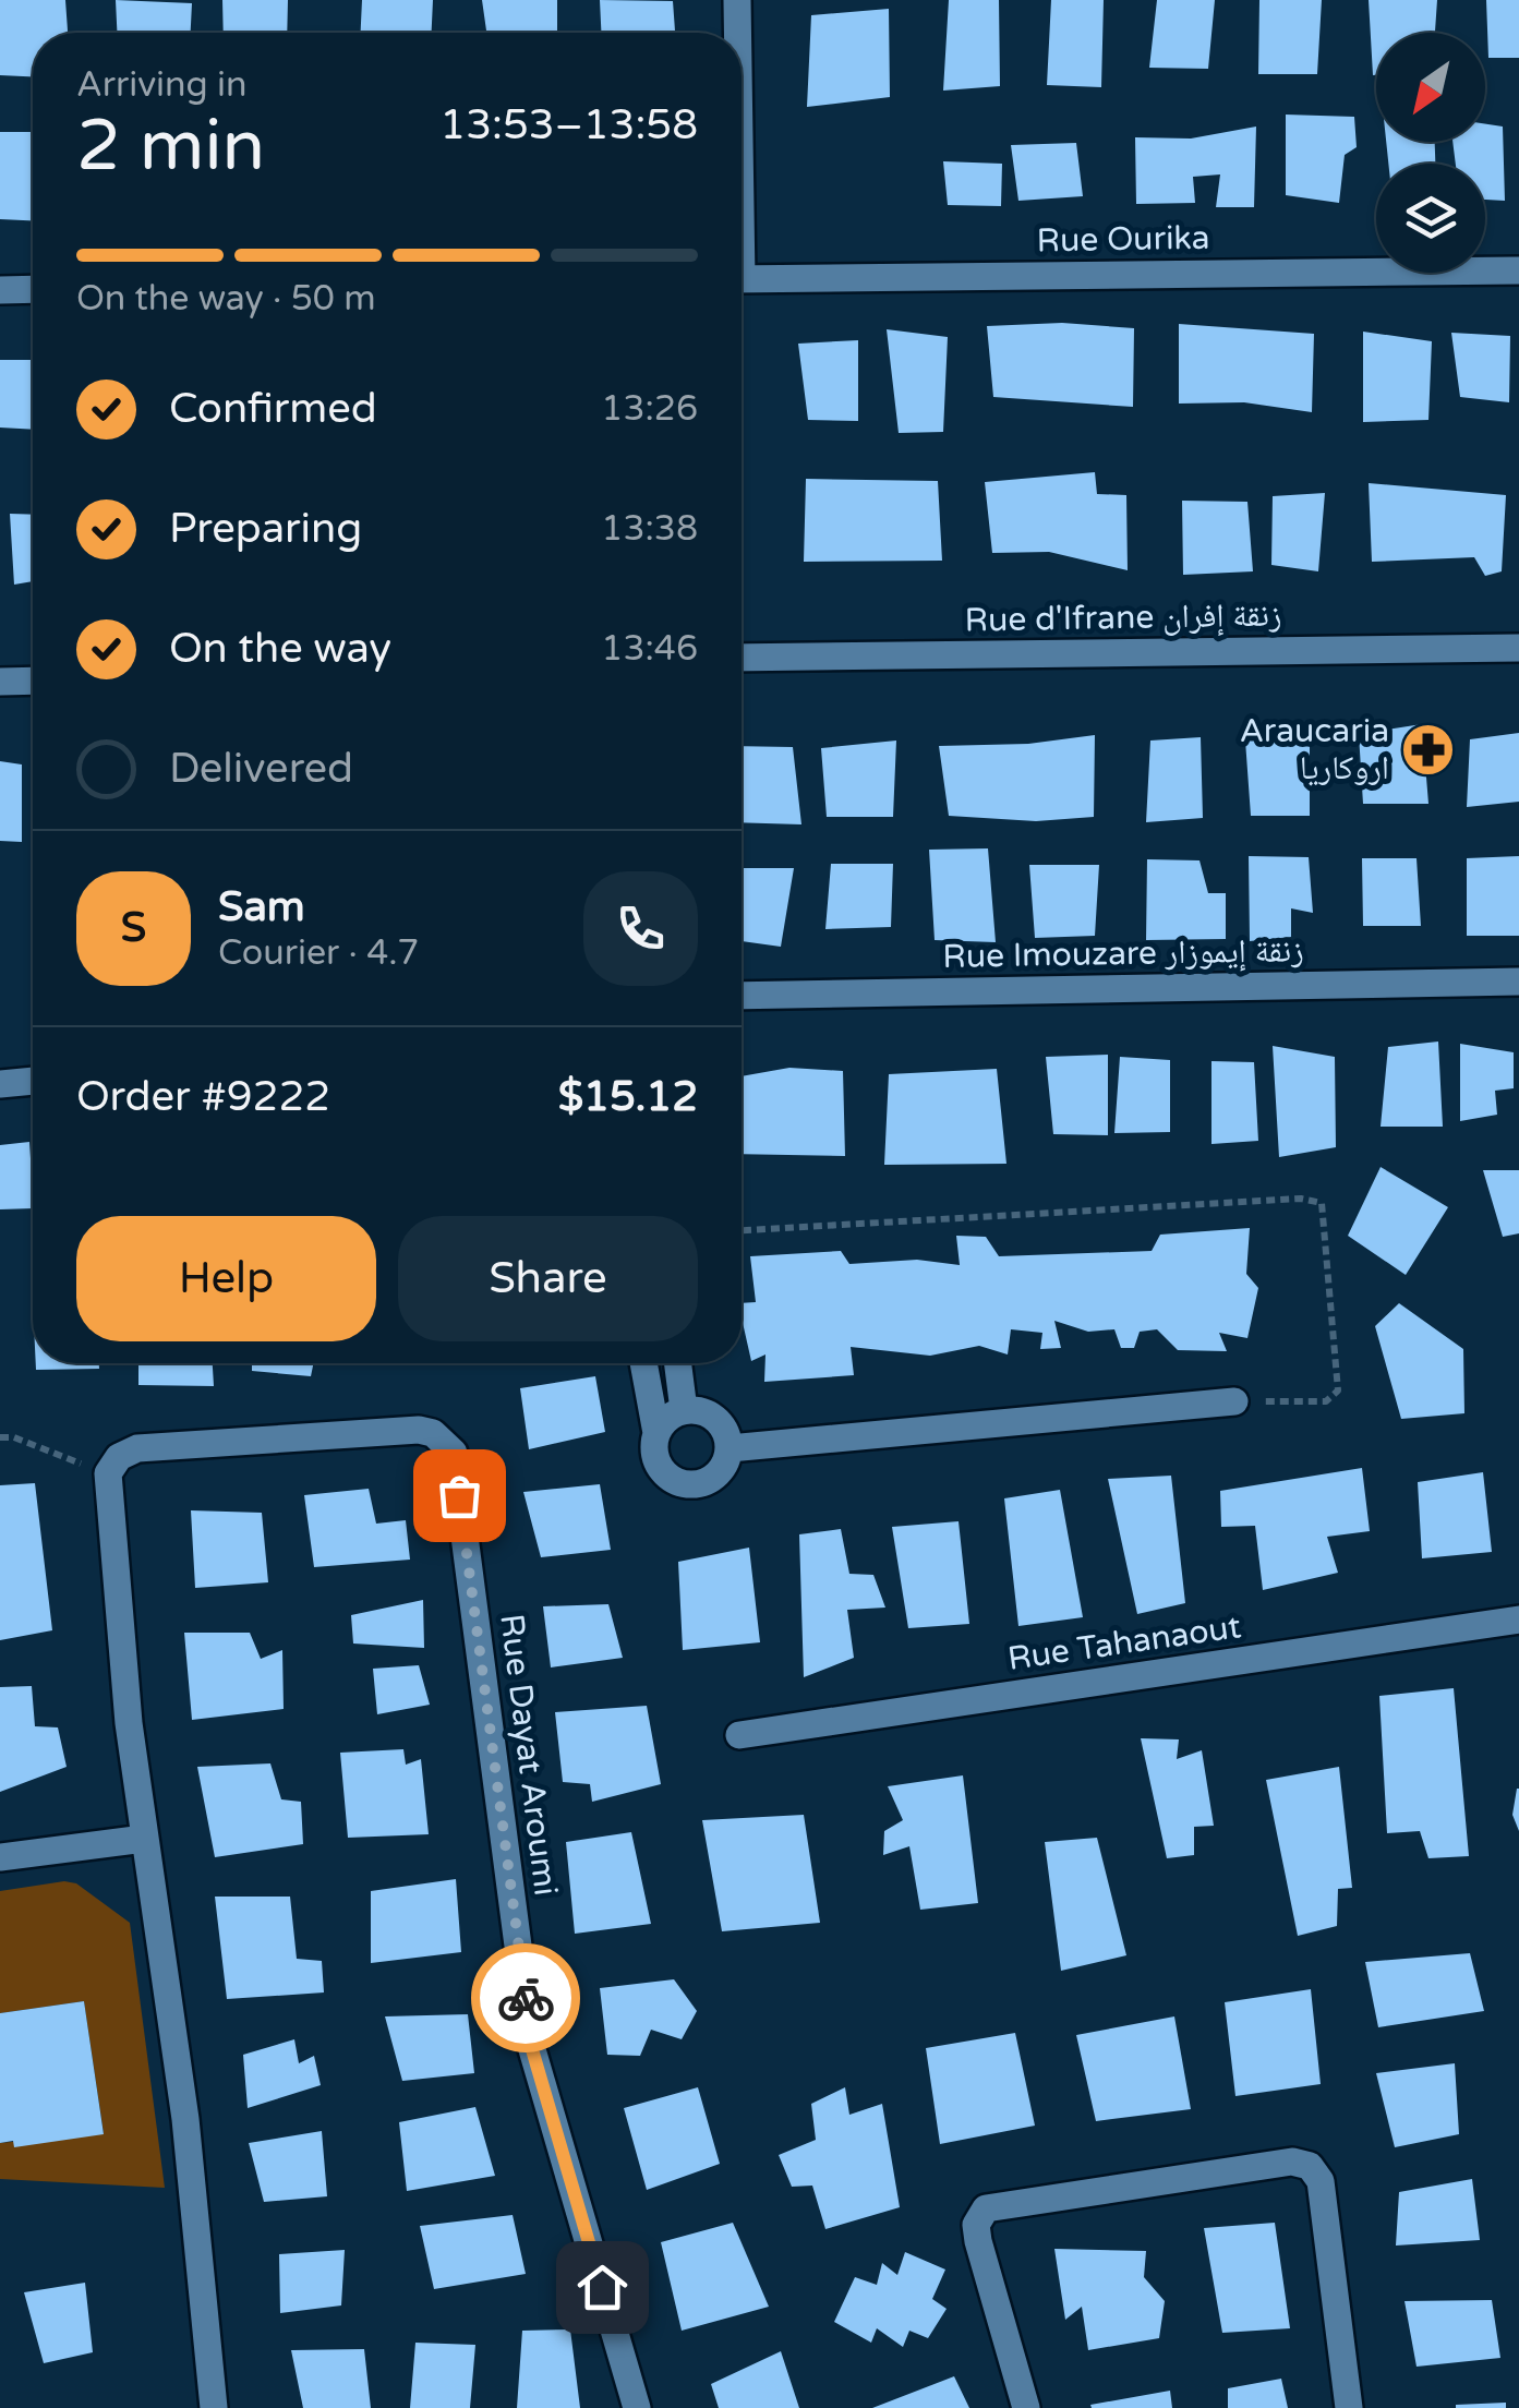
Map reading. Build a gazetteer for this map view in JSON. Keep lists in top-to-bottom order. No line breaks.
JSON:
{"streets":{"street":["Rue Ourika","Rue d'Ifrane زنقة إفران","Rue Imouzare زنقة إيموزار","Rue Tahanaout","Rue Dayat Aroumi"]},"places":{"pharmacy":["Araucaria اروكاريا"]},"north":"bottom left","page":{"heading":["2 min","Arriving in","13:53–13:58"],"panel":["Sam","Courier · 4.7","Order #9222","$15.12"],"bar":"On the way · 50 m","list":[["Confirmed","13:26"],["Preparing","13:38"],["On the way","13:46"],"Delivered"],"round":"S","buttons":["Help","Share"]}}
